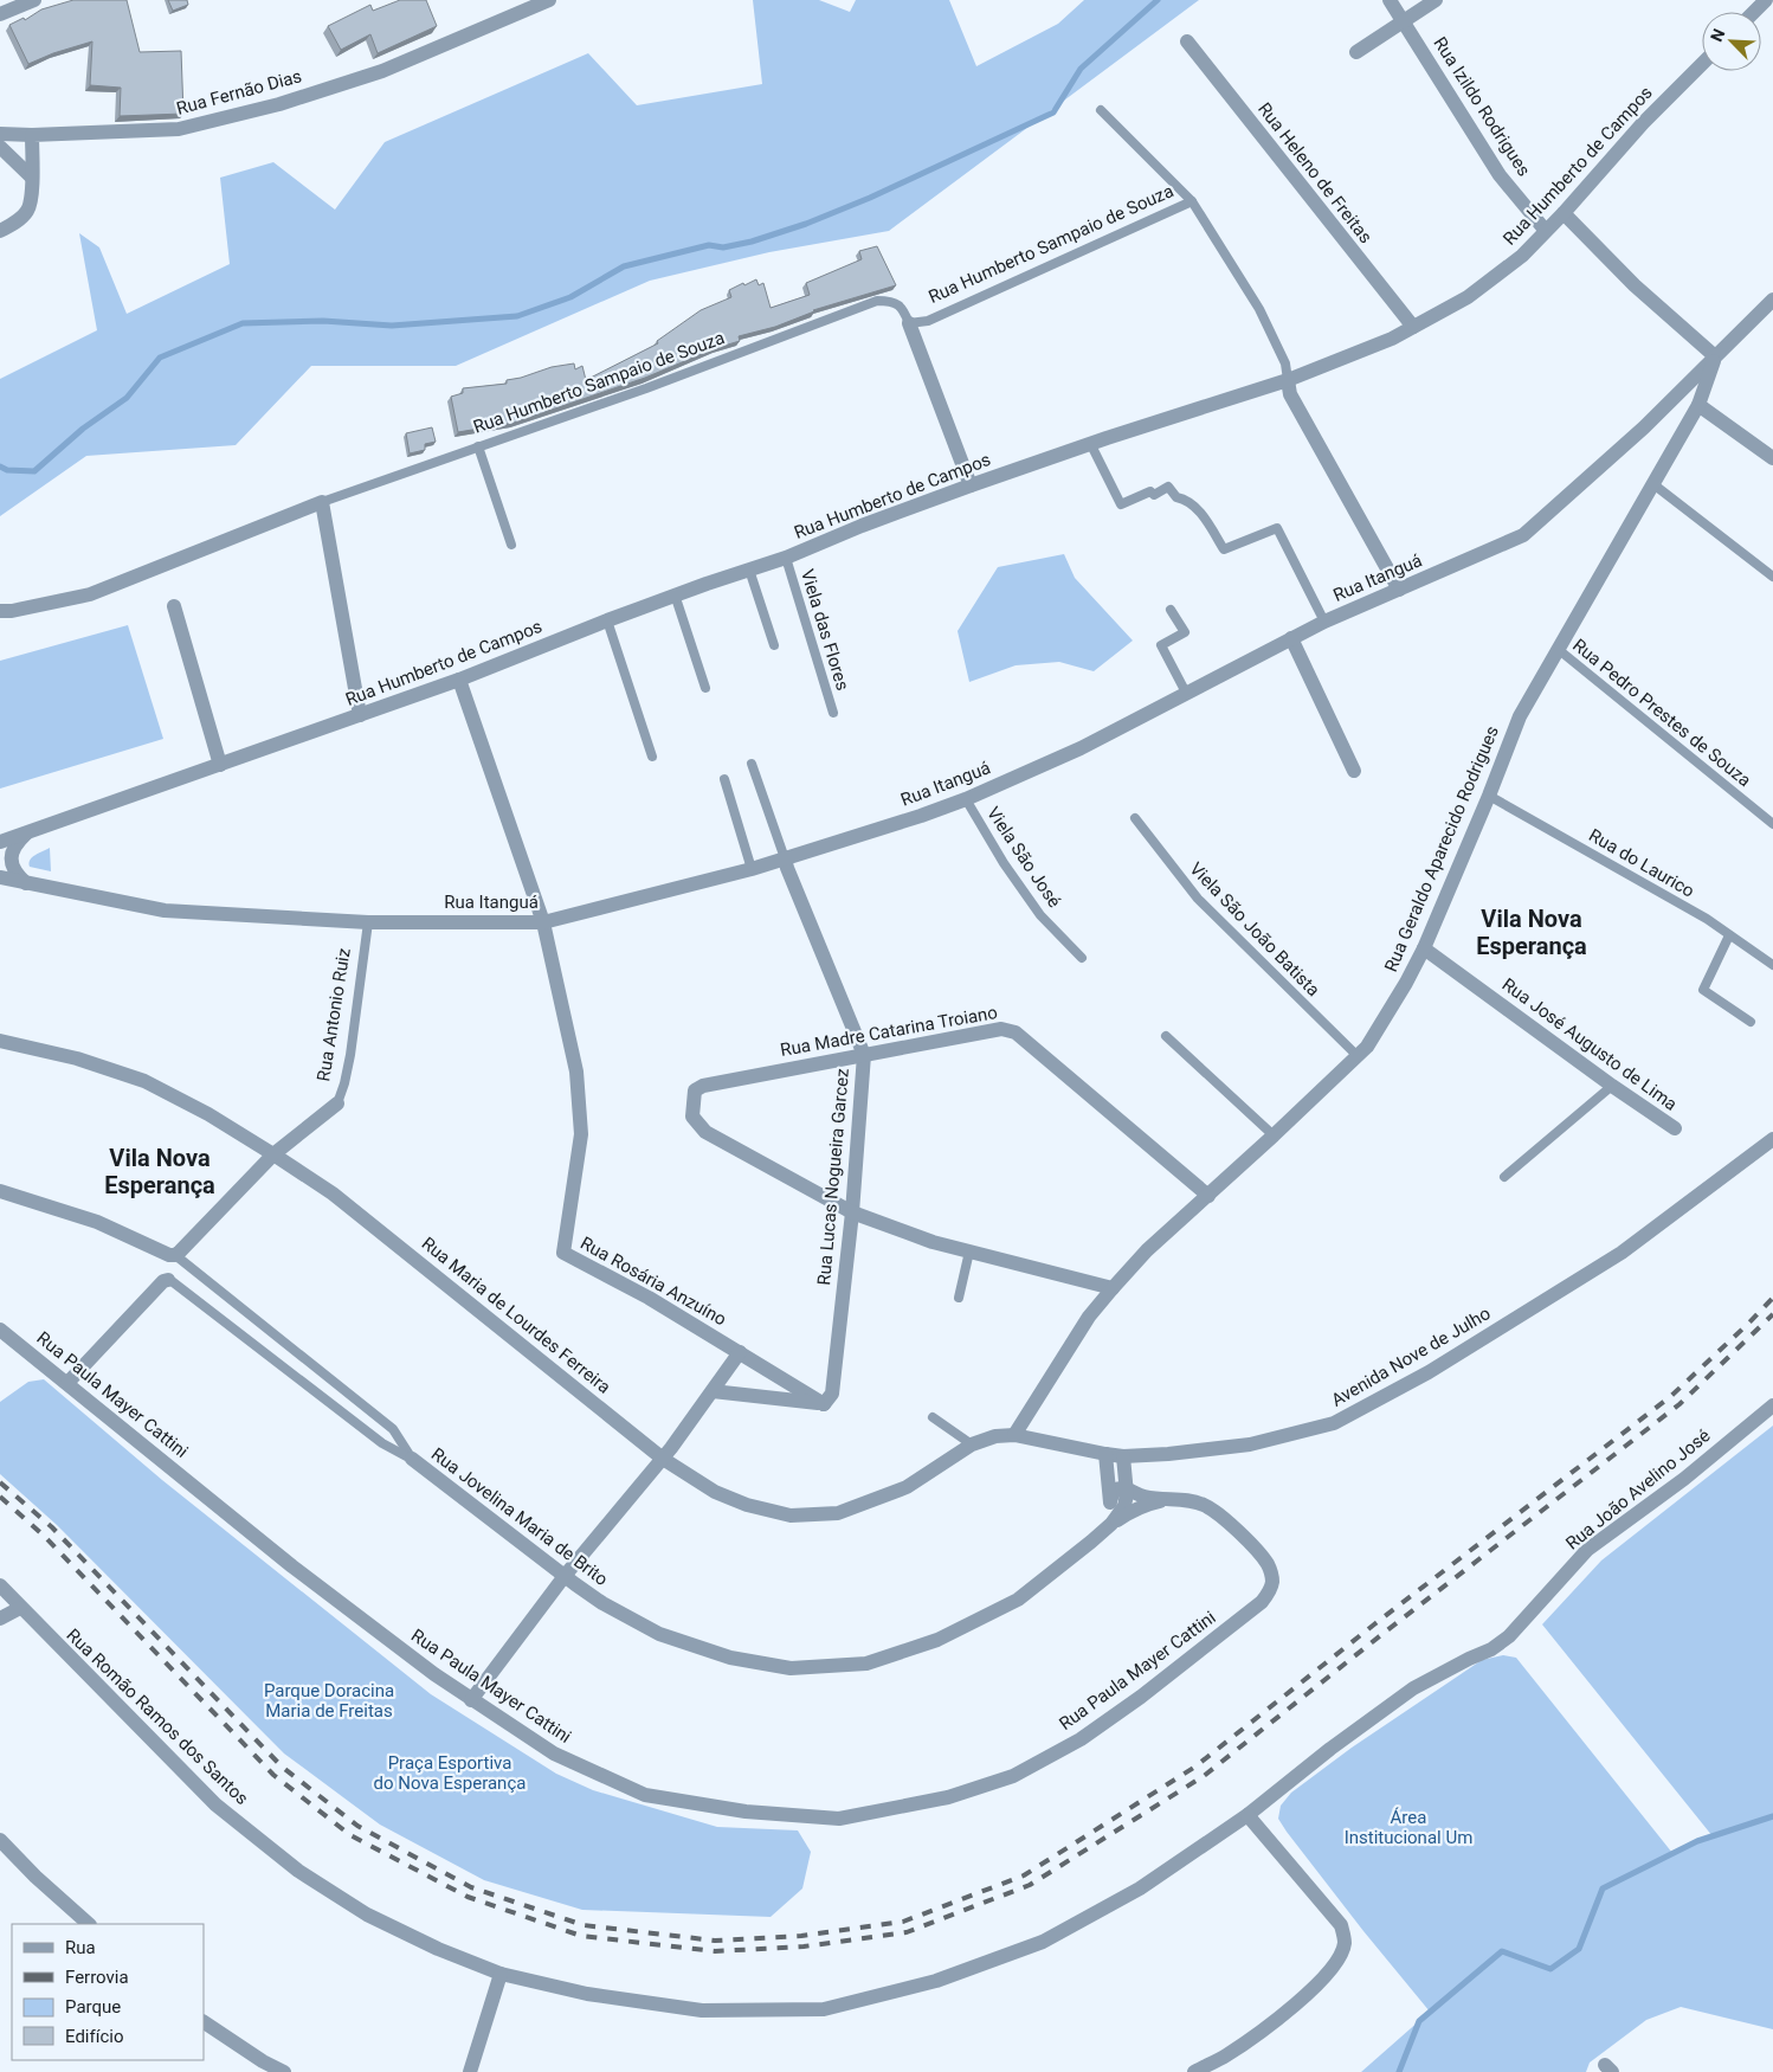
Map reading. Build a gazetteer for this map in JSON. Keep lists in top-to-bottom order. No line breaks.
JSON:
{"streets":{"street":["Rua Fernão Dias","Rua Izildo Rodrigues","Rua Humberto de Campos","Rua Heleno de Freitas","Rua Humberto Sampaio de Souza","Rua Itanguá","Rua Geraldo Aparecido Rodrigues","Rua Antonio Ruiz","Rua Madre Catarina Troiano","Rua José Augusto de Lima","Rua Lucas Nogueira Garcez","Rua Rosária Anzuíno","Rua Maria de Lourdes Ferreira","Avenida Nove de Julho","Rua Paula Mayer Cattini","Rua João Avelino José","Rua Jovelina Maria de Brito","Rua Romão Ramos dos Santos"],"lane":["Viela das Flores","Rua Pedro Prestes de Souza","Viela São José","Rua do Laurico","Viela São João Batista"]},"crossings":[["Rua Izildo Rodrigues","Rua Humberto de Campos"],["Rua Humberto de Campos","Rua Heleno de Freitas"],["Rua Humberto de Campos","Viela das Flores"],["Rua Itanguá","Rua Geraldo Aparecido Rodrigues"],["Rua Itanguá","Viela São José"],["Rua Itanguá","Rua Antonio Ruiz"],["Rua Itanguá","Rua Lucas Nogueira Garcez"],["Rua Itanguá","Rua Rosária Anzuíno"],["Rua Pedro Prestes de Souza","Rua Geraldo Aparecido Rodrigues"],["Rua Geraldo Aparecido Rodrigues","Rua do Laurico"],["Rua Geraldo Aparecido Rodrigues","Viela São João Batista"],["Rua Geraldo Aparecido Rodrigues","Rua Madre Catarina Troiano"],["Rua Geraldo Aparecido Rodrigues","Rua José Augusto de Lima"],["Rua Geraldo Aparecido Rodrigues","Rua Maria de Lourdes Ferreira"],["Rua Geraldo Aparecido Rodrigues","Avenida Nove de Julho"],["Rua Antonio Ruiz","Rua Maria de Lourdes Ferreira"],["Rua Antonio Ruiz","Rua Jovelina Maria de Brito"],["Rua Madre Catarina Troiano","Rua Lucas Nogueira Garcez"],["Rua Lucas Nogueira Garcez","Rua Rosária Anzuíno"],["Rua Maria de Lourdes Ferreira","Avenida Nove de Julho"],["Avenida Nove de Julho","Rua Jovelina Maria de Brito"],["Rua Paula Mayer Cattini","Rua Jovelina Maria de Brito"],["Rua João Avelino José","Rua Romão Ramos dos Santos"]],"districts":["Vila Nova Esperança","Vila Nova Esperança"],"parks":["Parque Doracina Maria de Freitas","Praça Esportiva do Nova Esperança","Área Institucional Um"],"legend":["Rua","Ferrovia","Parque","Edifício"],"north":"top left"}
